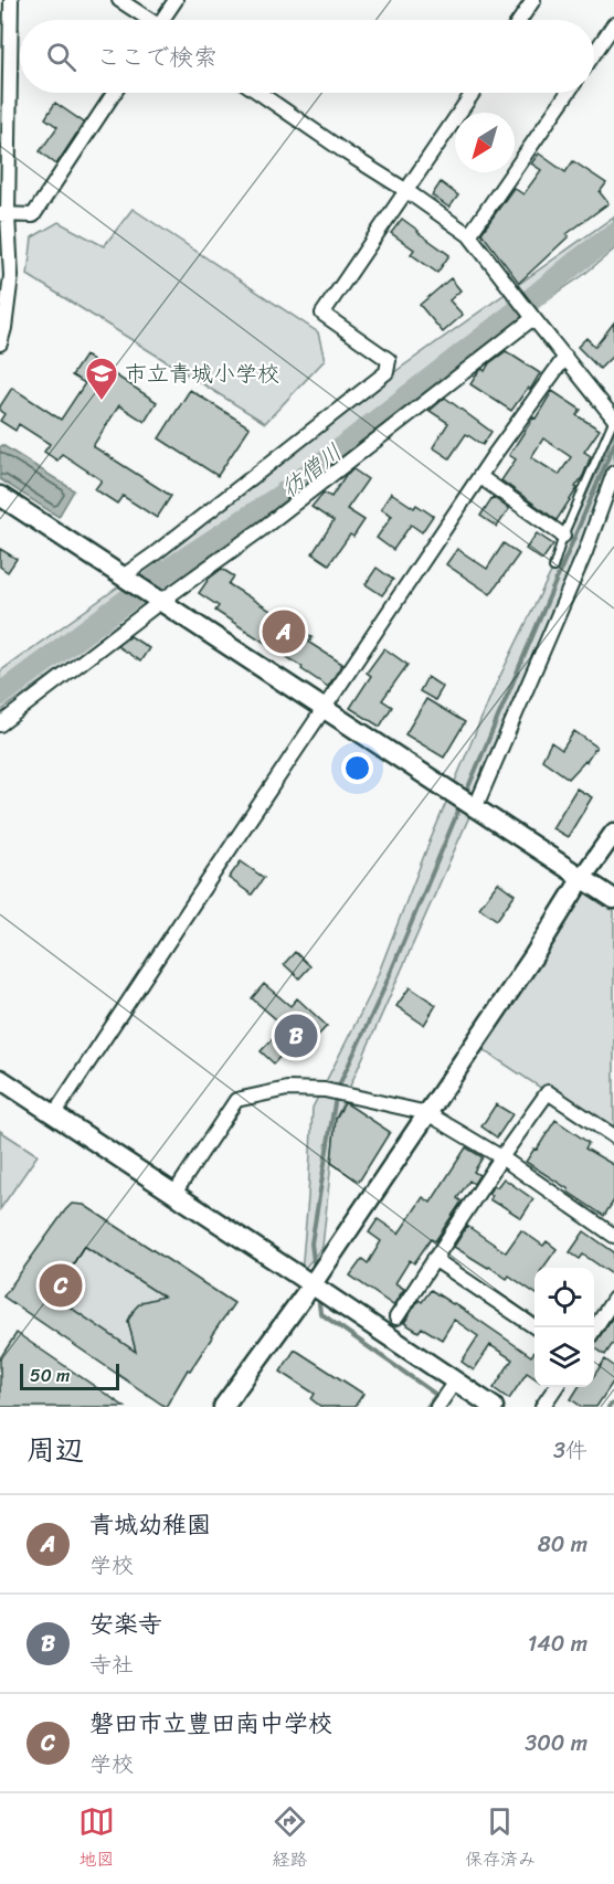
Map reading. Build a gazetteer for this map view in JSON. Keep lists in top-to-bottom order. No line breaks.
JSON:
{"water":["彷僧川"],"places":{"school or university":["市立青城小学校"]},"scale_bar":"50 m","north":"bottom left","page":{"search":"ここで検索","pins":["A","B","C"],"scale":"50 m","heading":["周辺","3件"],"list":[{"mark":"A","name":"青城幼稚園","note":"学校","value":"80 m"},{"mark":"B","name":"安楽寺","note":"寺社","value":"140 m"},{"mark":"C","name":"磐田市立豊田南中学校","note":"学校","value":"300 m"}],"nav":["地図","経路","保存済み"]}}
